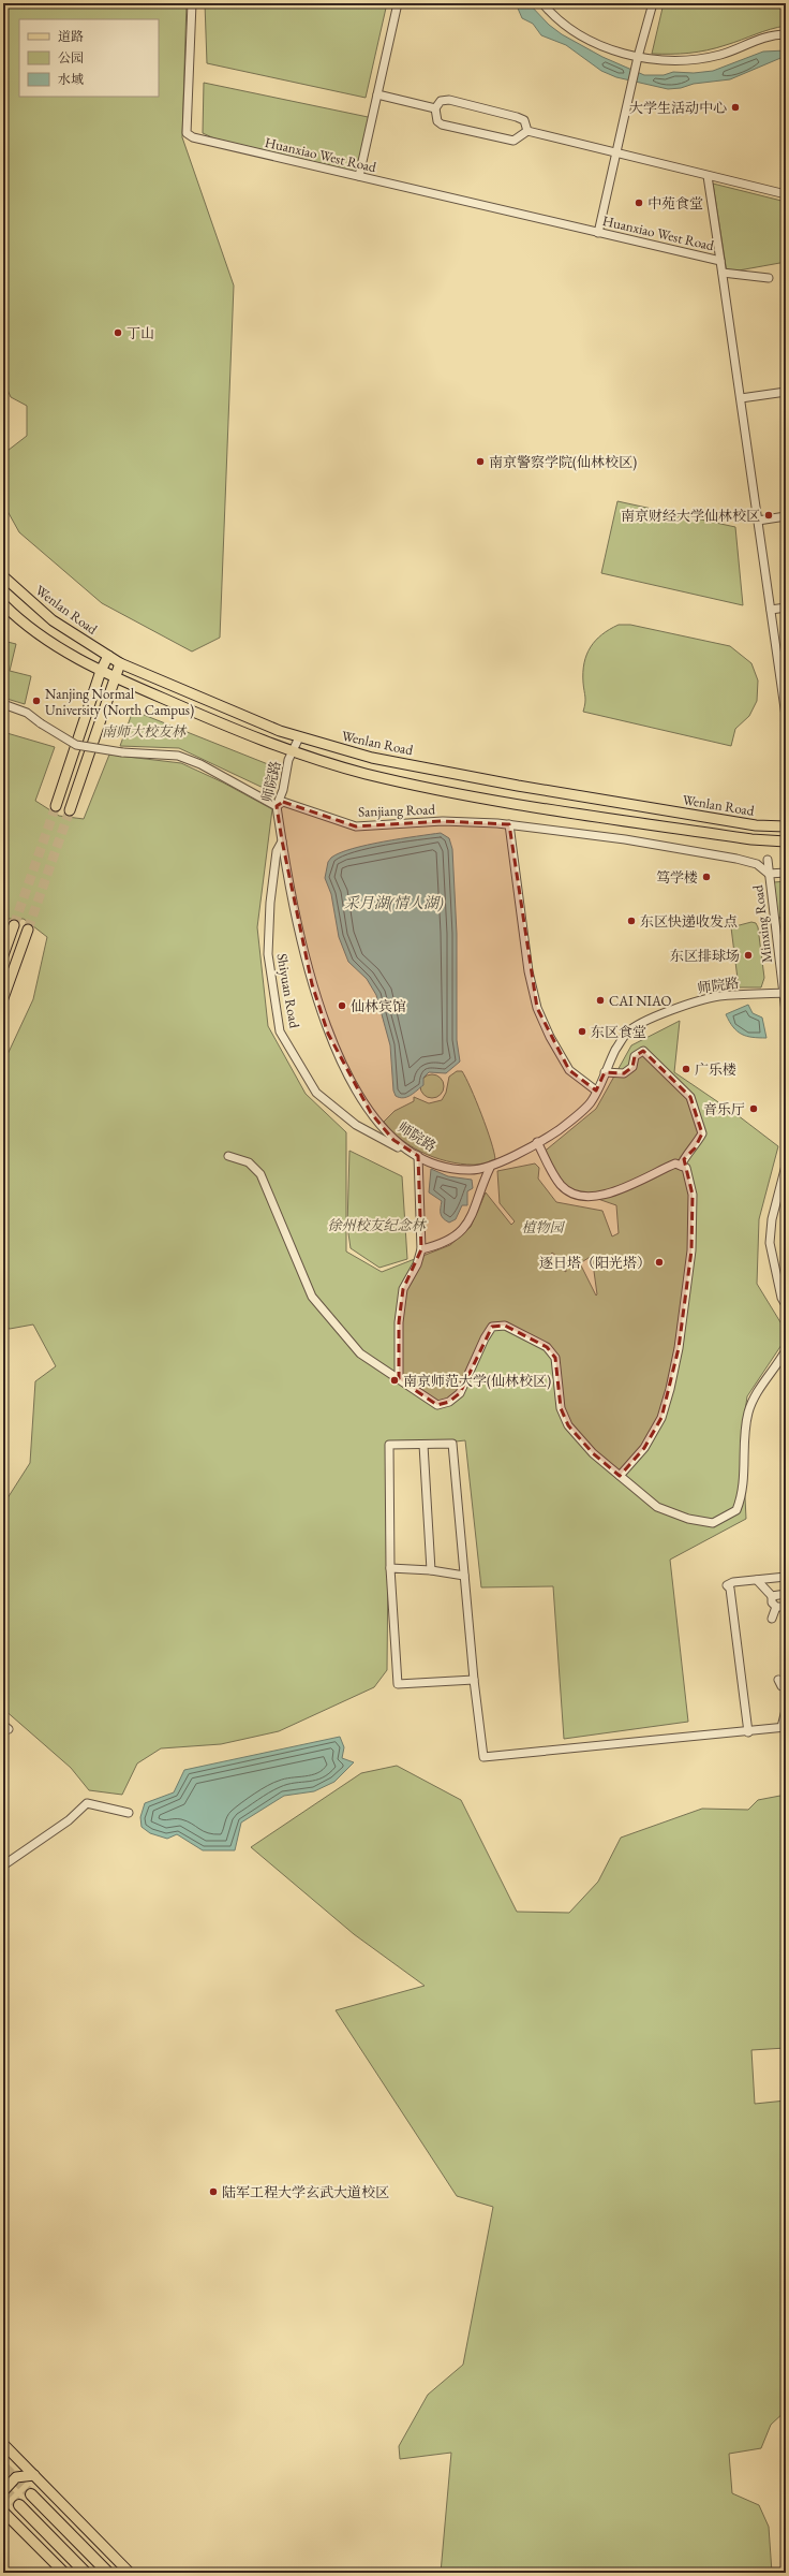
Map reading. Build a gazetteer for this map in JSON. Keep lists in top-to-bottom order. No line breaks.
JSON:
{"streets":{"main road":["Wenlan Road"],"street":["Huanxiao West Road","师院路","Sanjiang Road","Minxing Road","Shiyuan Road"]},"crossings":[["Wenlan Road","师院路"],["师院路","Sanjiang Road"],["师院路","Minxing Road"],["师院路","Shiyuan Road"],["Sanjiang Road","Minxing Road"]],"water":["采月湖(情人湖)"],"parks":["南师大校友林","徐州校友纪念林","植物园"],"places":["大学生活动中心","中苑食堂","丁山","南京警察学院(仙林校区)","南京财经大学仙林校区","Nanjing Normal University (North Campus)","笃学楼","东区快递收发点","东区排球场","CAI NIAO","仙林宾馆","东区食堂","广乐楼","音乐厅","逐日塔（阳光塔）","南京师范大学(仙林校区)","陆军工程大学玄武大道校区"],"legend":["道路","公园","水域"]}
